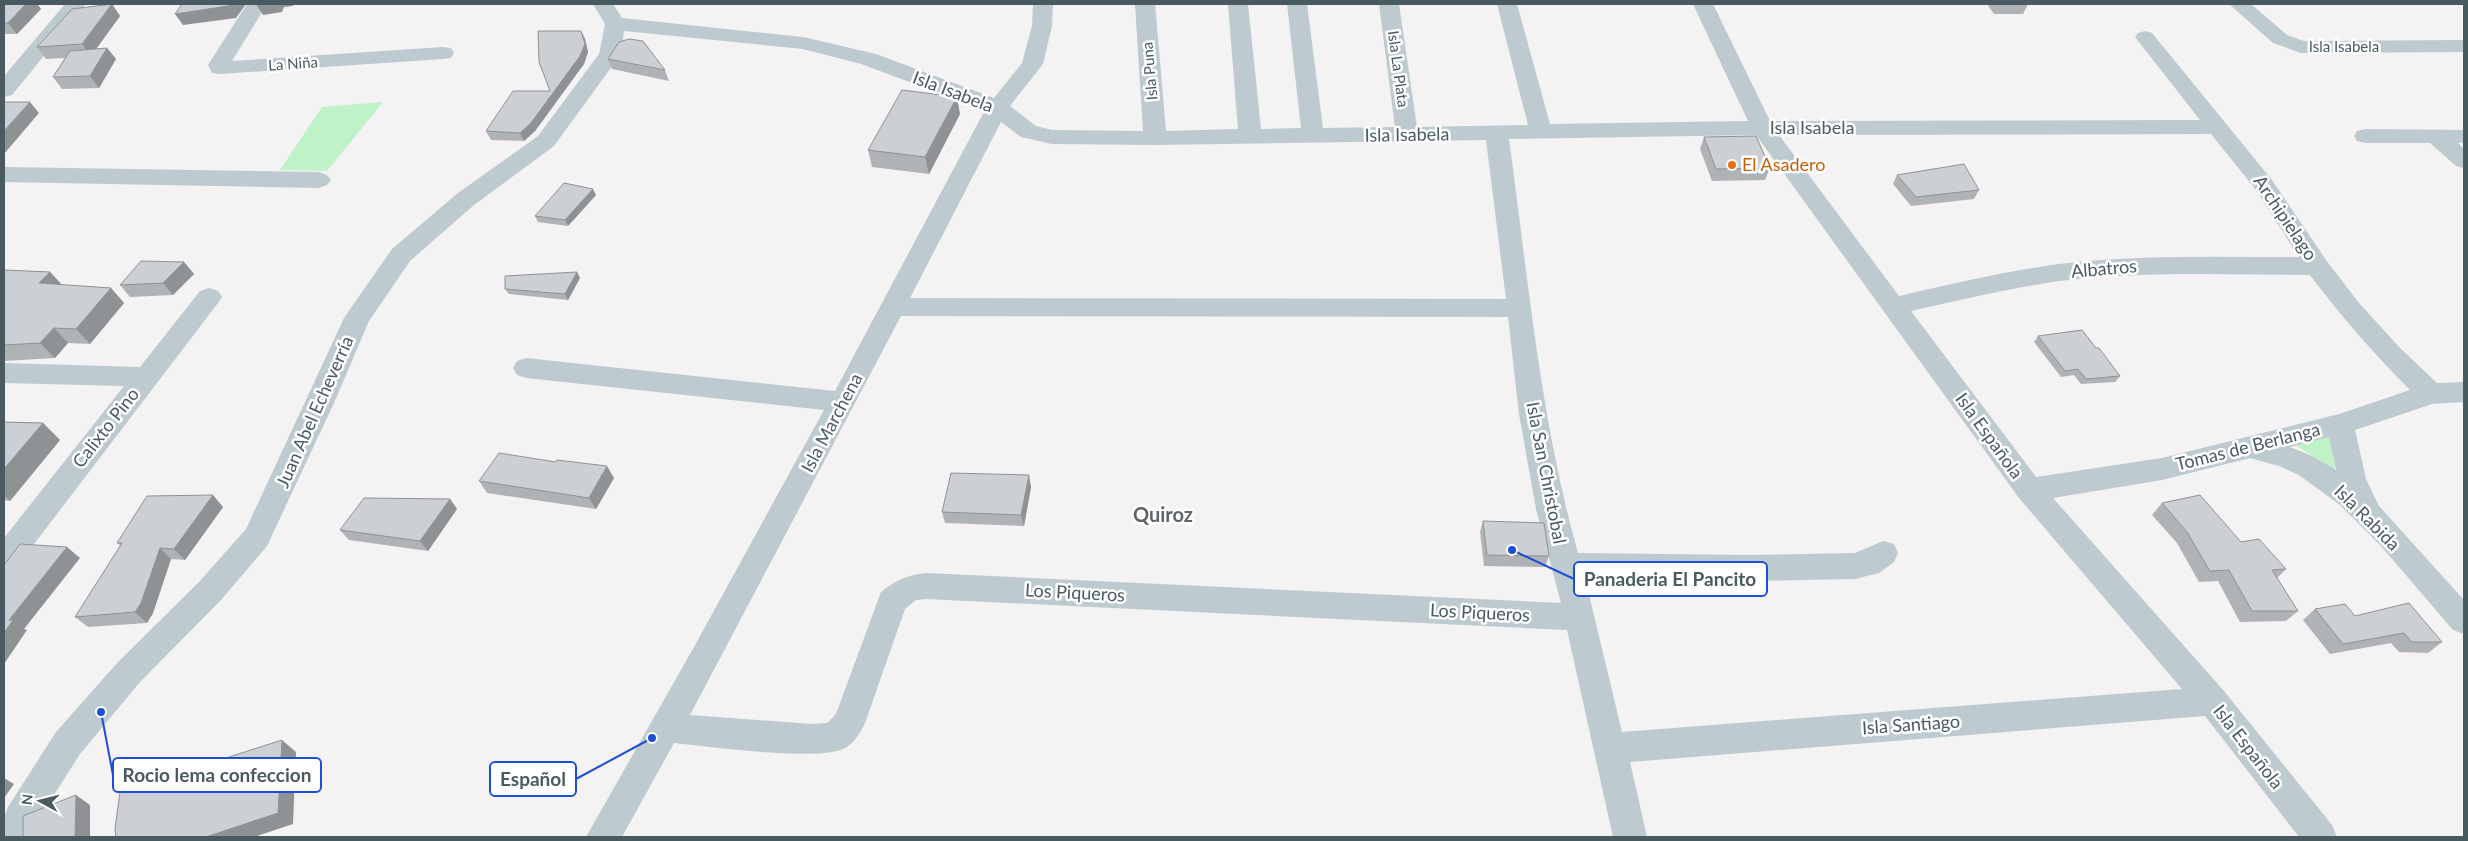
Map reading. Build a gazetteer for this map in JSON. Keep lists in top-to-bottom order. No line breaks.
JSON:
{"streets":{"street":["Isla Isabela","La Niña","Isla La Plata","Isla Puna","Archipielago","Albatros","Juan Abel Echeverría","Isla Marchena","Calixto Pino","Isla Española","Tomas de Berlanga","Isla San Christobal","Isla Rabida","Los Piqueros","Isla Santiago"]},"crossings":[["Isla Isabela","Isla La Plata"],["Isla Isabela","Isla Puna"],["Isla Isabela","Archipielago"],["Isla Isabela","Juan Abel Echeverría"],["Isla Isabela","Isla Marchena"],["Isla Isabela","Isla Española"],["Isla Isabela","Isla San Christobal"],["Archipielago","Albatros"],["Archipielago","Tomas de Berlanga"],["Albatros","Isla Española"],["Isla Marchena","Los Piqueros"],["Isla Española","Tomas de Berlanga"],["Isla Española","Isla Santiago"],["Tomas de Berlanga","Isla Rabida"],["Isla San Christobal","Los Piqueros"],["Isla San Christobal","Isla Santiago"]],"districts":["Quiroz"],"places":["El Asadero","Panaderia El Pancito","Rocio lema confeccion","Español"],"north":"left"}
